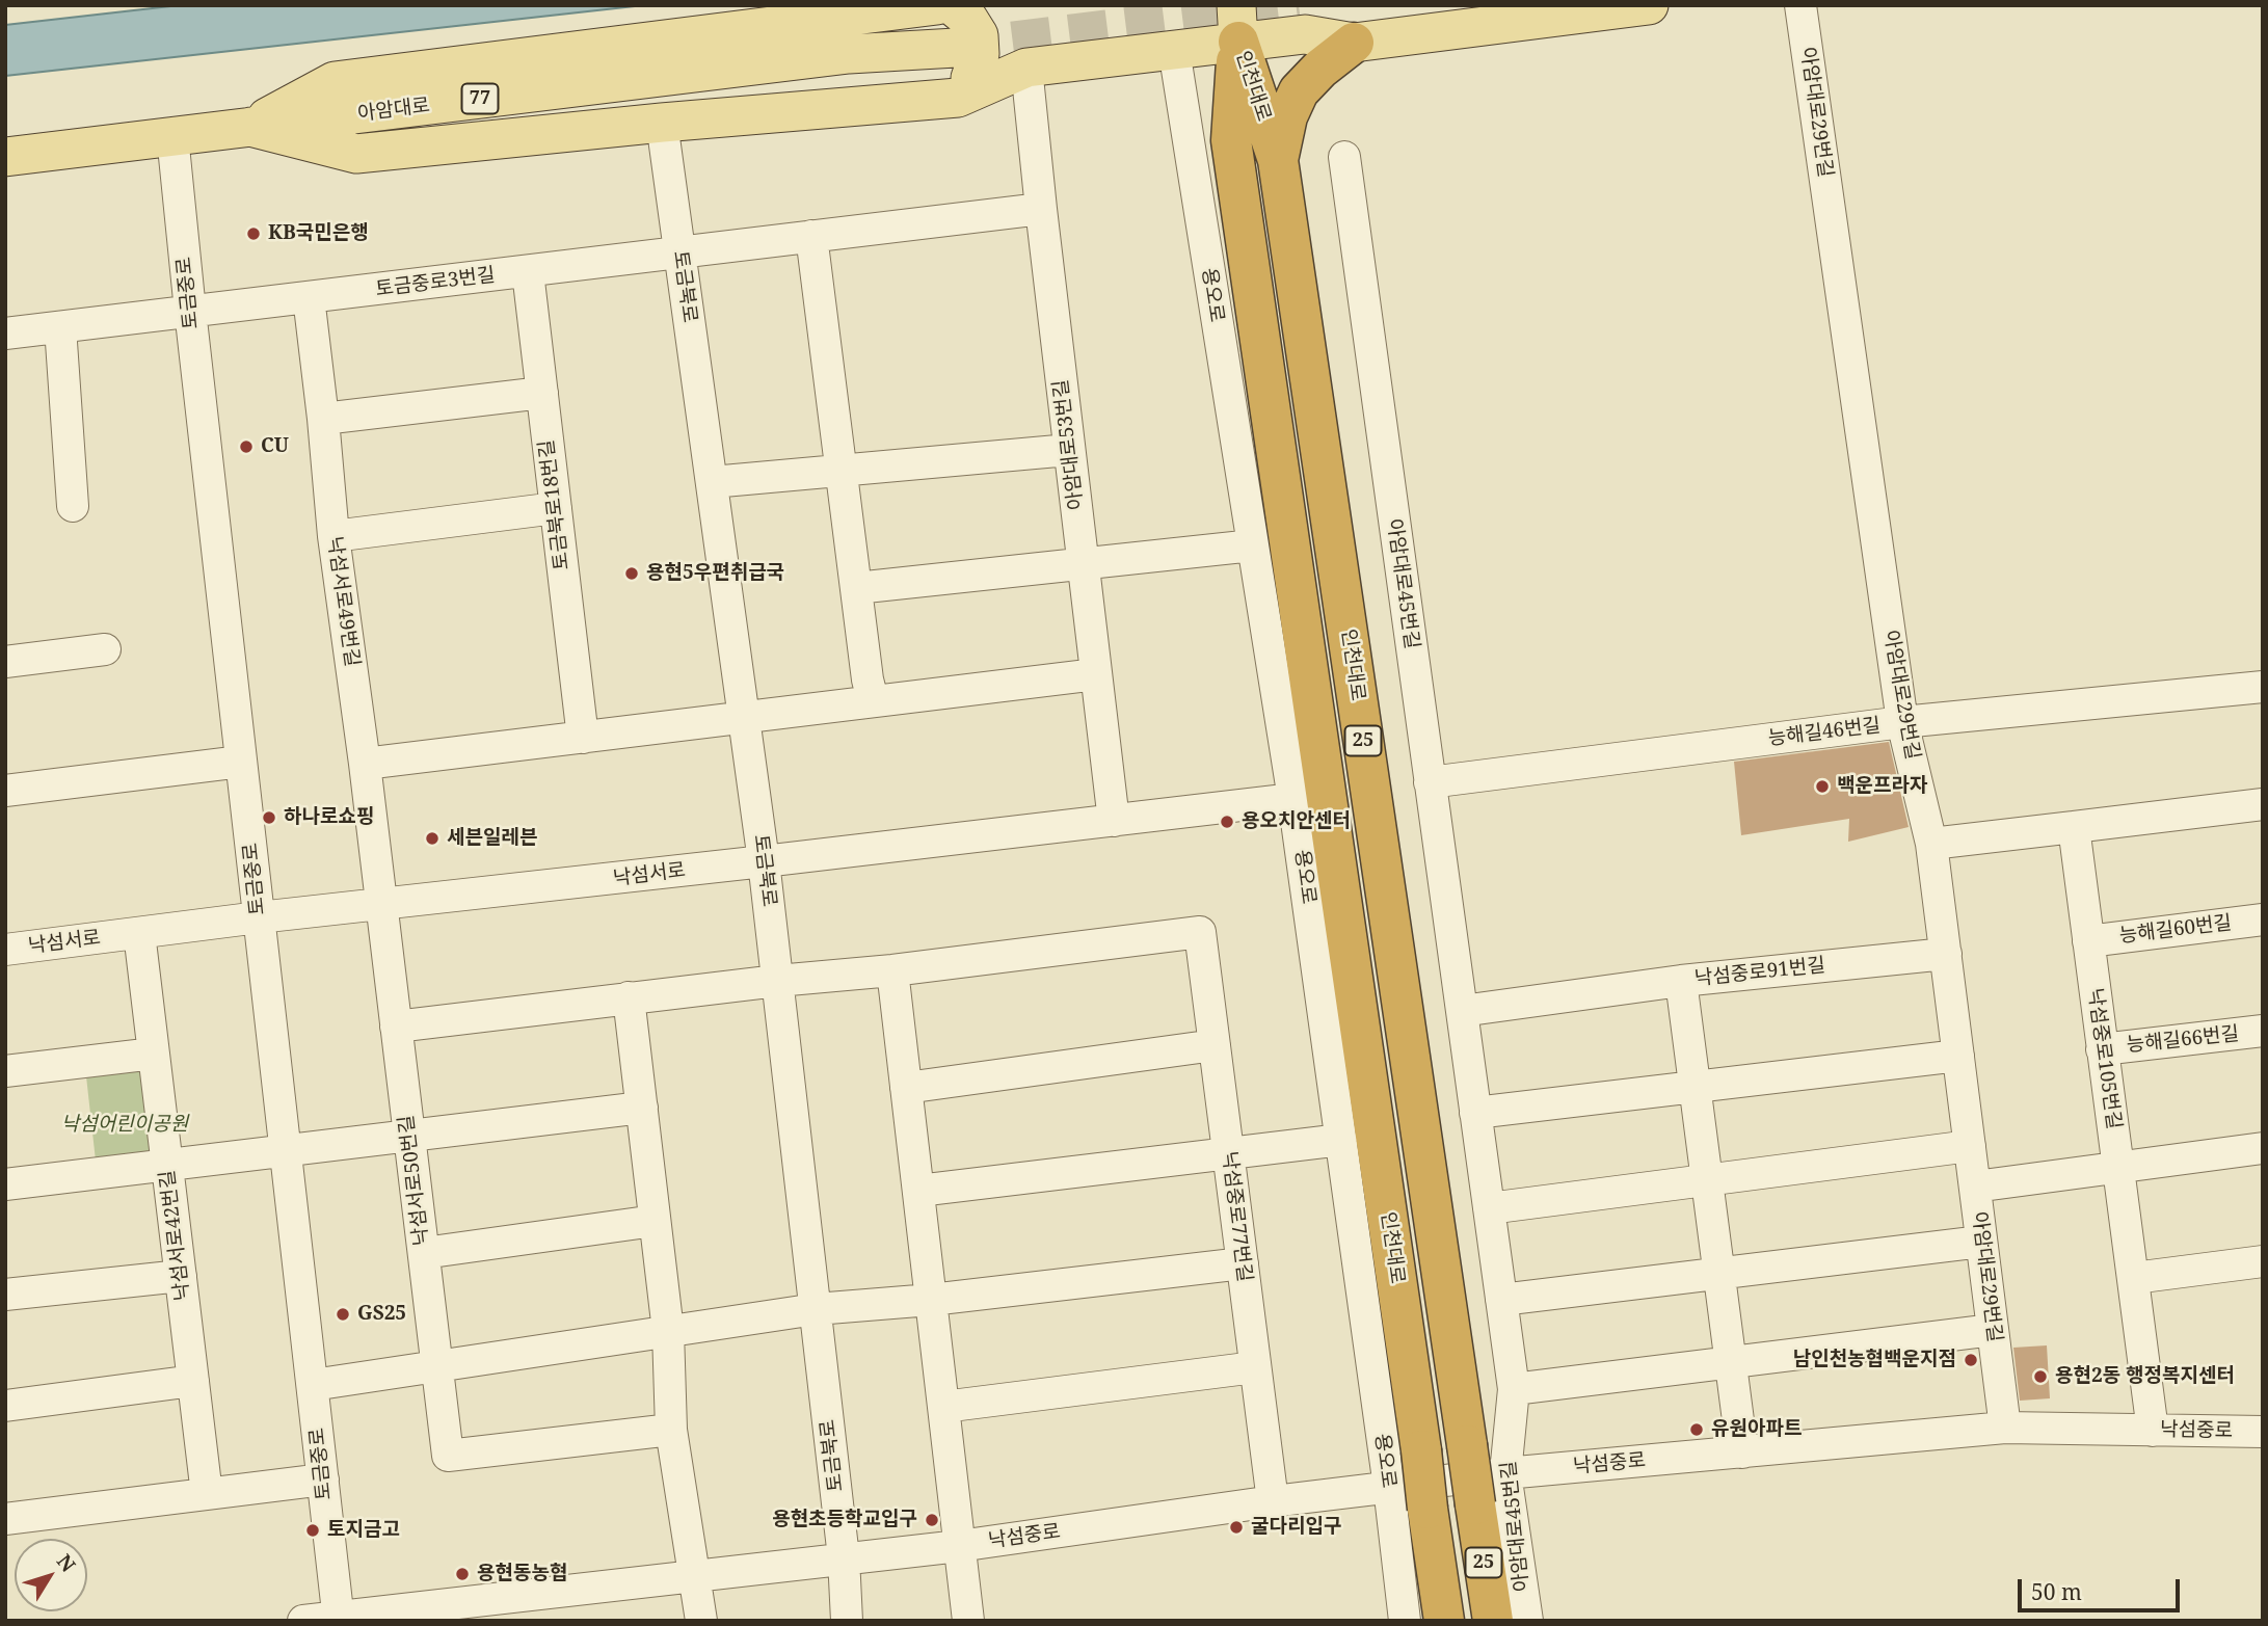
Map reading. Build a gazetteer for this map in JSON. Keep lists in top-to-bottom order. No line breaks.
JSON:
{"streets":{"highway":["인천대로","25"],"main road":["77","아암대로"],"street":["아암대로29번길","토금중로3번길","토금북로","토금중로","용오로","아암대로53번길","토금북로18번길","아암대로45번길","낙섬서로49번길","능해길46번길","낙섬서로","능해길60번길","낙섬중로91번길","능해길66번길","낙섬중로105번길","낙섬서로50번길","낙섬중로77번길","낙섬서로42번길","낙섬중로"]},"crossings":[["아암대로","토금중로"],["아암대로29번길","능해길46번길"],["아암대로29번길","낙섬중로91번길"],["아암대로29번길","낙섬중로"],["토금중로3번길","토금북로"],["토금중로3번길","토금중로"],["토금중로3번길","아암대로53번길"],["토금중로3번길","토금북로18번길"],["토금중로3번길","낙섬서로49번길"],["토금북로","낙섬서로"],["토금북로","낙섬중로"],["토금중로","낙섬서로"],["토금중로","낙섬중로"],["용오로","낙섬서로"],["용오로","낙섬중로"],["아암대로53번길","낙섬서로"],["아암대로45번길","능해길46번길"],["아암대로45번길","낙섬중로"],["낙섬서로49번길","낙섬서로"],["낙섬서로49번길","낙섬서로50번길"],["낙섬서로","낙섬서로50번길"],["낙섬서로","낙섬서로42번길"],["능해길60번길","낙섬중로105번길"],["낙섬중로91번길","낙섬중로"],["능해길66번길","낙섬중로105번길"],["낙섬중로105번길","낙섬중로"],["낙섬중로77번길","낙섬중로"]],"parks":["낙섬어린이공원"],"places":["KB국민은행","CU","용현5우편취급국","백운프라자","하나로쇼핑","용오치안센터","세븐일레븐","GS25","남인천농협백운지점","용현2동 행정복지센터","유원아파트","용현초등학교입구","굴다리입구","토지금고","용현동농협"],"scale_bar":"50 m","north":"top right"}
